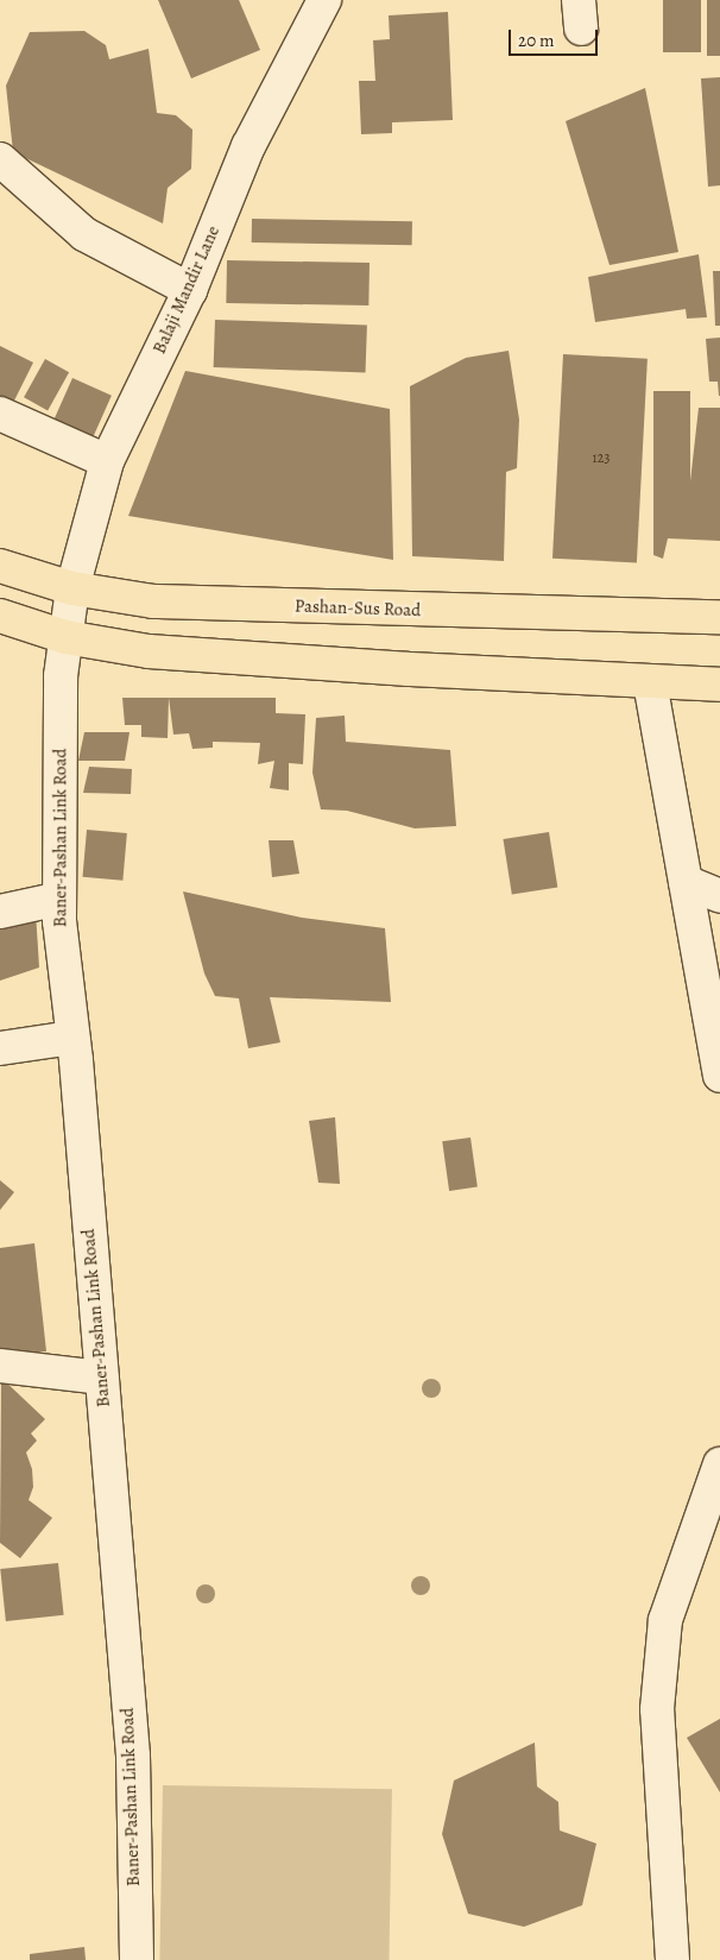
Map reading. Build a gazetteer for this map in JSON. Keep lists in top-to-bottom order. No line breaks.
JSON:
{"streets":{"main road":["Pashan-Sus Road"],"street":["Balaji Mandir Lane","Baner-Pashan Link Road"]},"crossings":[["Balaji Mandir Lane","Pashan-Sus Road"],["Balaji Mandir Lane","Baner-Pashan Link Road"]],"house_numbers":["123"],"scale_bar":"20 m"}
